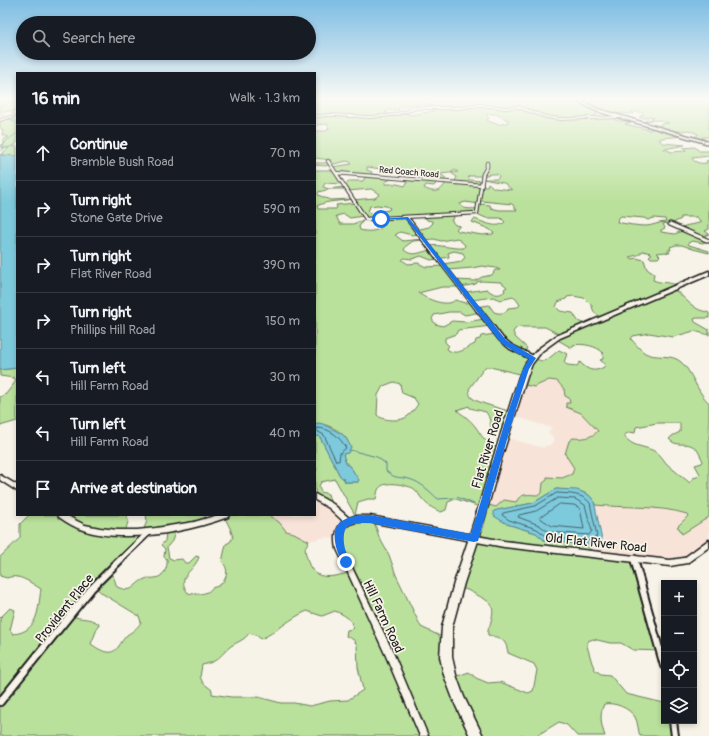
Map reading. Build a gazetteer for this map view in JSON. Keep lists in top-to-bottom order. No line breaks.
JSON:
{"streets":{"main road":["Flat River Road"],"street":["Red Coach Road","Old Flat River Road","Provident Place","Hill Farm Road"]},"crossings":[["Flat River Road","Old Flat River Road"],["Old Flat River Road","Hill Farm Road"]],"page":{"search":"Search here","heading":["16 min","Walk · 1.3 km"],"list":[["Continue","Bramble Bush Road","70 m"],["Turn right","Stone Gate Drive","590 m"],["Turn right","Flat River Road","390 m"],["Turn right","Phillips Hill Road","150 m"],["Turn left","Hill Farm Road","30 m"],["Turn left","Hill Farm Road","40 m"],"Arrive at destination"],"map_buttons":["+","−"]}}
